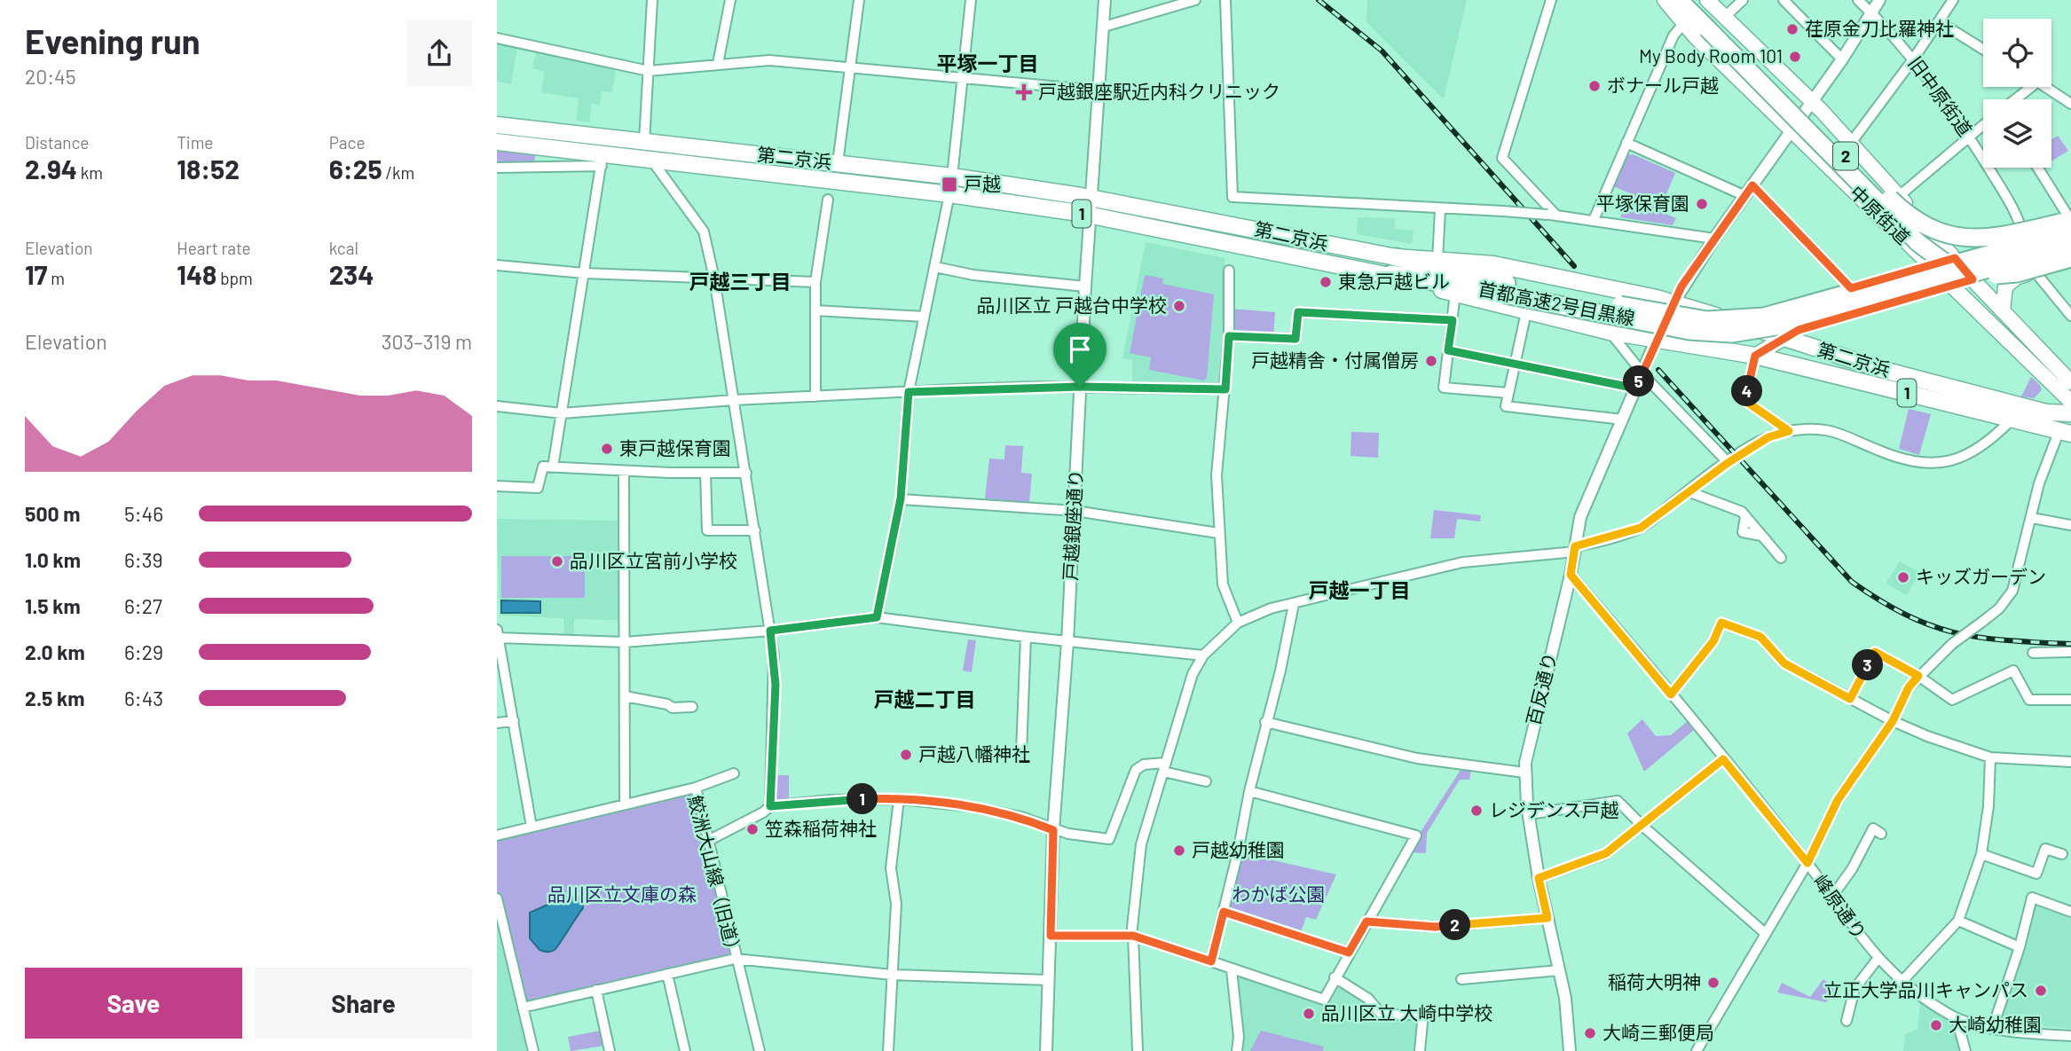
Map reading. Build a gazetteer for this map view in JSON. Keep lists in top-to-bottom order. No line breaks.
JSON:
{"streets":{"highway":["2","第二京浜","1","首都高速2号目黒線"],"main road":["中原街道"],"street":["旧中原街道","戸越銀座通り","百反通り","鮫洲大山線（旧道）","峰原通り"]},"crossings":[["旧中原街道","2"],["旧中原街道","百反通り"],["2","第二京浜"],["2","中原街道"],["第二京浜","首都高速2号目黒線"],["第二京浜","戸越銀座通り"],["第二京浜","百反通り"],["中原街道","百反通り"],["百反通り","峰原通り"]],"districts":["平塚一丁目","戸越三丁目","戸越一丁目","戸越二丁目"],"parks":["品川区立文庫の森","わかば公園"],"places":{"other":["荏原金刀比羅神社","My Body Room 101","ボナール戸越","平塚保育園","東急戸越ビル","品川区立 戸越台中学校","戸越精舎・付属僧房","東戸越保育園","品川区立宮前小学校","キッズガーデン","戸越八幡神社","レジデンス戸越","笠森稲荷神社","戸越幼稚園","稲荷大明神","立正大学品川キャンパス","品川区立 大崎中学校","大崎幼稚園","大崎三郵便局"],"health":["戸越銀座駅近内科クリニック"],"transit":["戸越"]},"page":{"heading":["Evening run","20:45"],"stats":[["Distance","2.94 km"],["Time","18:52"],["Pace","6:25 /km"],["Elevation","17 m"],["Heart rate","148 bpm"],["kcal","234"]],"chart":["Elevation","303–319 m"],"pins":["5","4","3","1","2"],"list":[{"name":"500 m","note":"5:46"},{"name":"1.0 km","note":"6:39"},{"name":"1.5 km","note":"6:27"},{"name":"2.0 km","note":"6:29"},{"name":"2.5 km","note":"6:43"}],"buttons":["Save","Share"]}}
